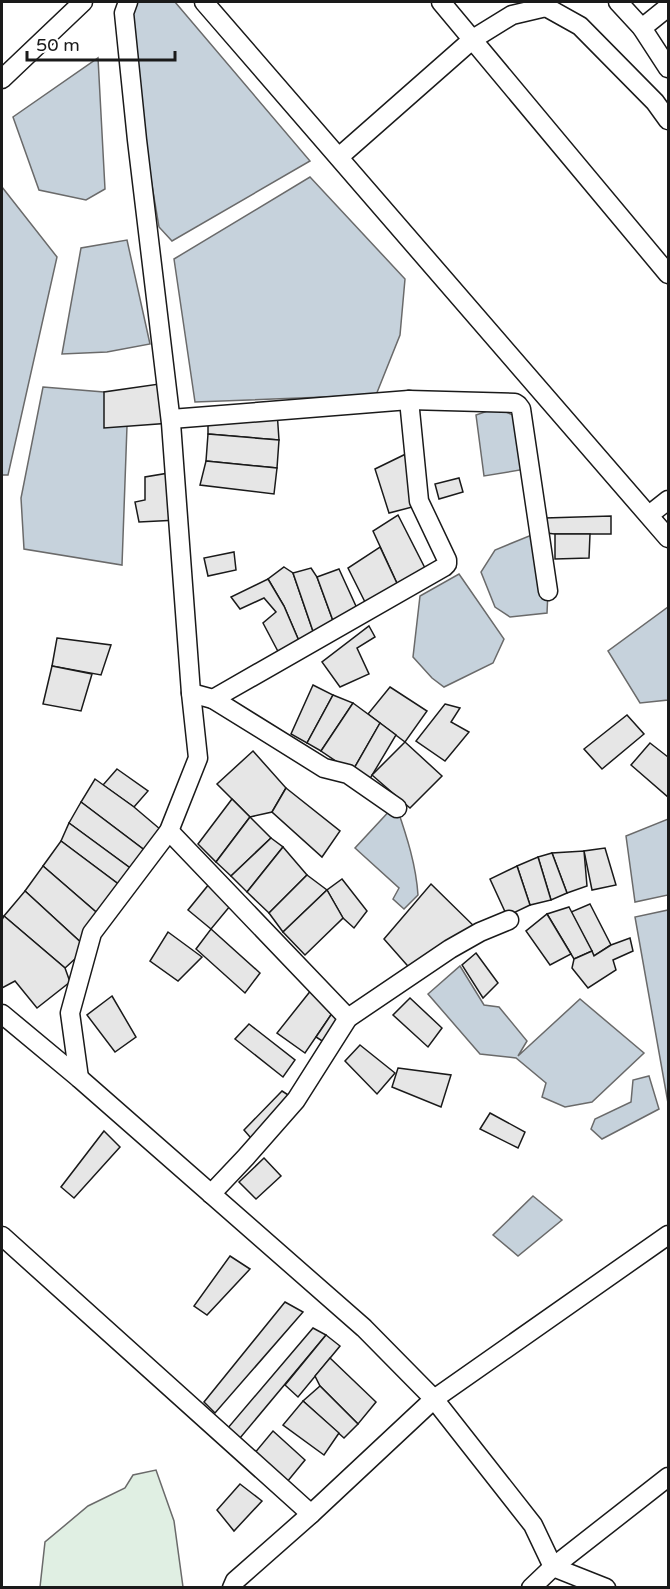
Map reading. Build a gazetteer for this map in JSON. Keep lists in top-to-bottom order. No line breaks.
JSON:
{"scale_bar":"50 m"}
